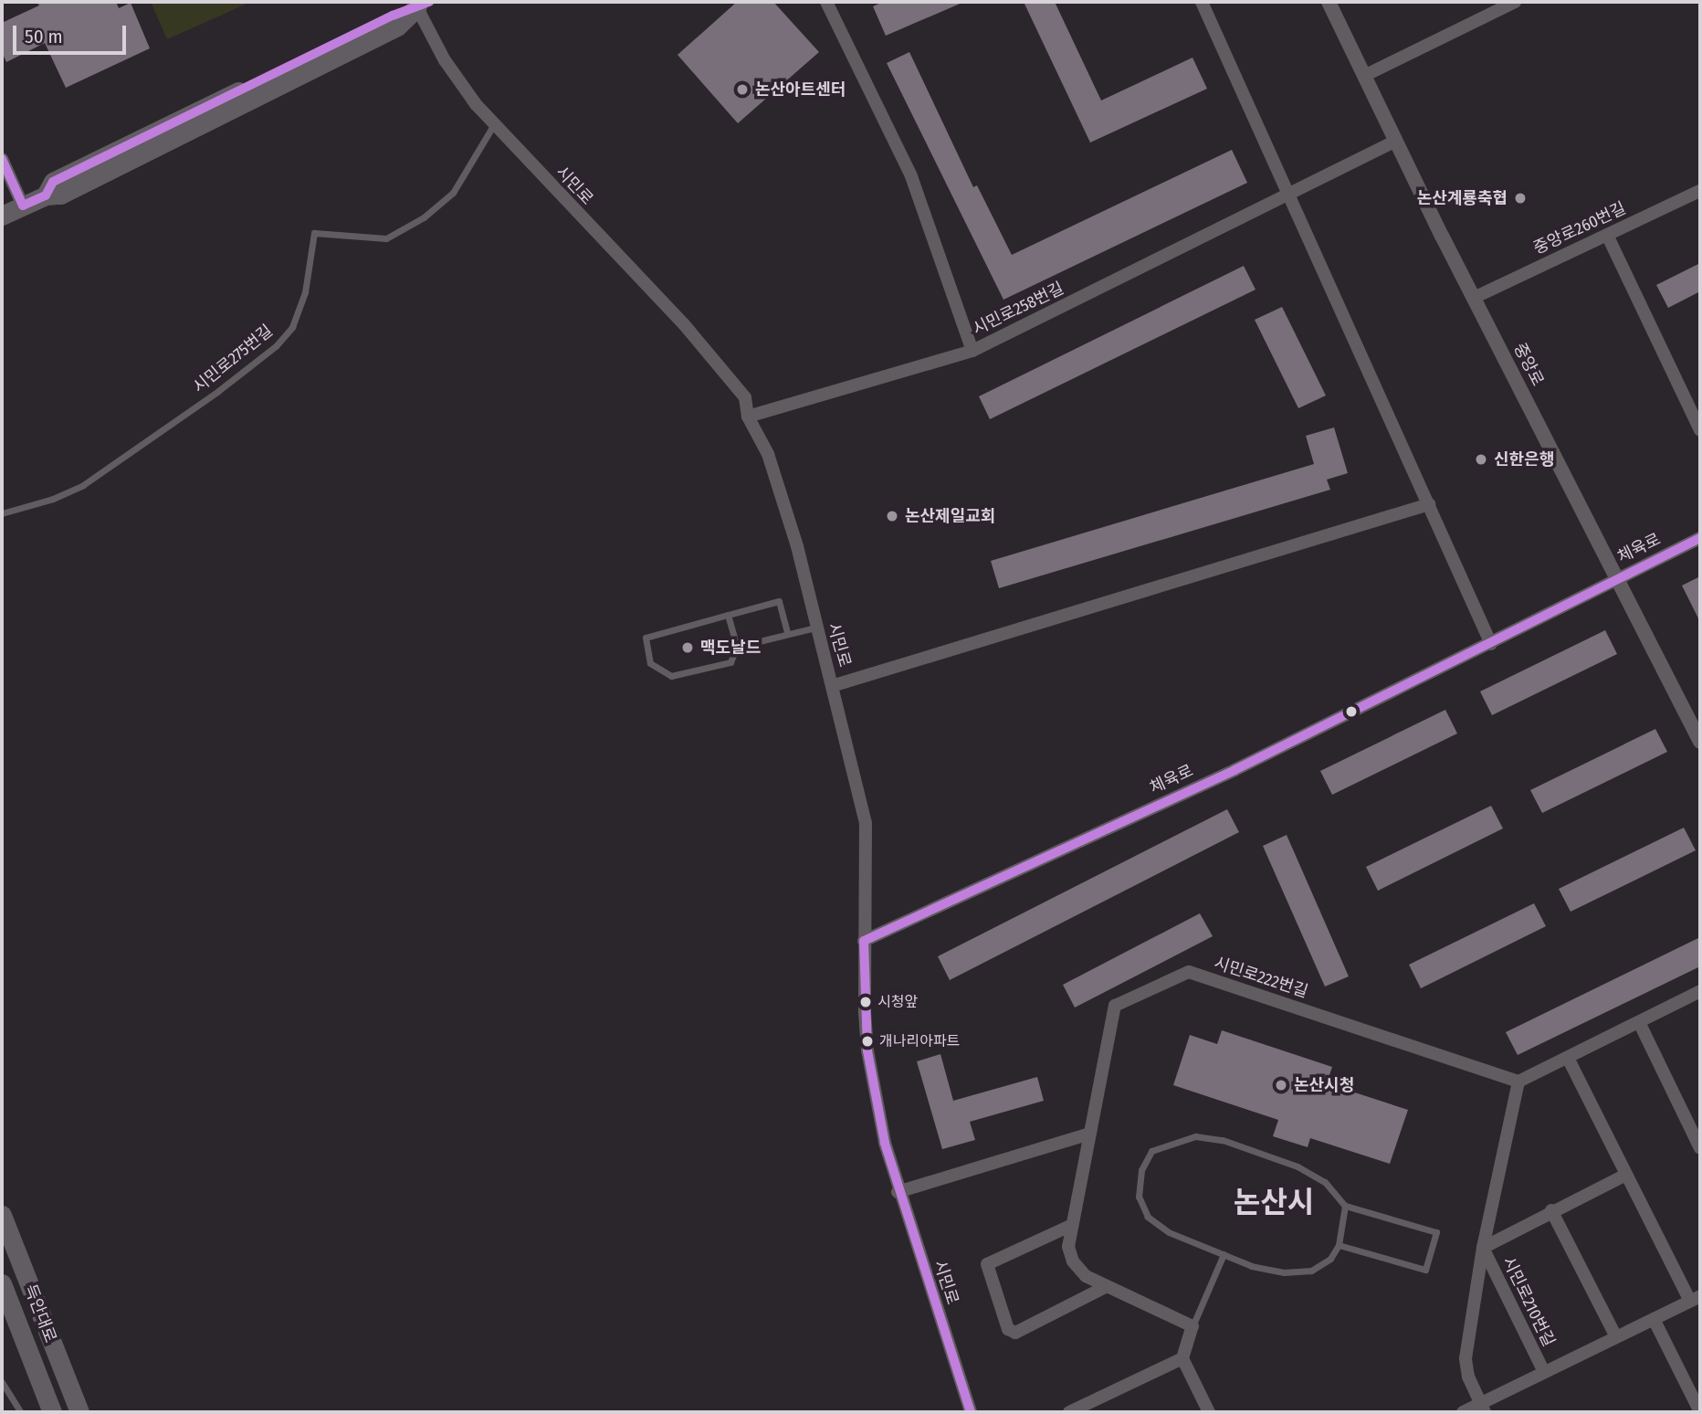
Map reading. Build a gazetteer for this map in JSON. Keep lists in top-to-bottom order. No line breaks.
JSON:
{"streets":{"main road":["득안대로"],"street":["시민로","중앙로260번길","시민로258번길","중앙로","체육로","시민로222번길","시민로210번길"],"lane":["시민로275번길"]},"crossings":[["시민로","시민로258번길"],["시민로","시민로275번길"],["시민로","체육로"],["중앙로260번길","중앙로"],["시민로258번길","중앙로"],["중앙로","체육로"]],"districts":["논산시"],"places":["논산아트센터","논산계룡축협","신한은행","논산제일교회","맥도날드","시청앞","개나리아파트","논산시청"],"scale_bar":"50 m"}
